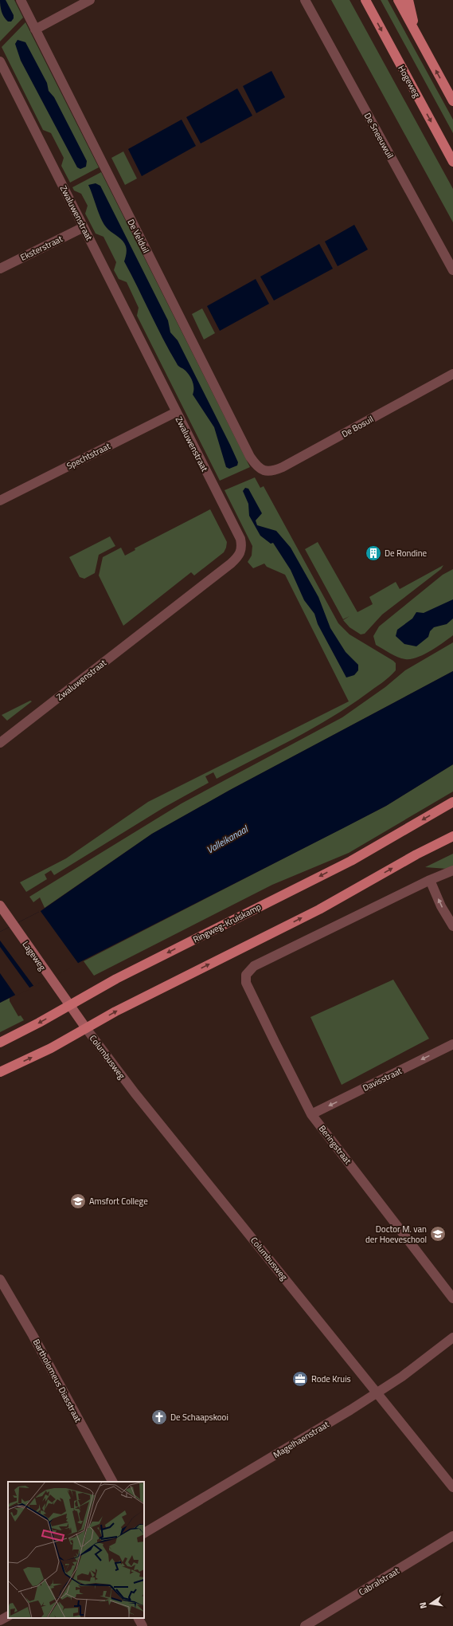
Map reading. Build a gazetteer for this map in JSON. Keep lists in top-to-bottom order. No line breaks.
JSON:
{"streets":{"main road":["Hogeweg","Ringweg-Kruiskamp"],"street":["De Sneeuwuil","Zwaluwenstraat","De Velduil","Eksterstraat","De Bosuil","Spechtstraat","Lageweg","Columbusweg","Davisstraat","Beringstraat","Bartholomeus Diasstraat","Magelhaenstraat","Cabralstraat"]},"crossings":[["Zwaluwenstraat","Eksterstraat"],["Zwaluwenstraat","Spechtstraat"],["De Velduil","De Bosuil"],["Ringweg-Kruiskamp","Lageweg"],["Lageweg","Columbusweg"],["Columbusweg","Magelhaenstraat"],["Davisstraat","Beringstraat"]],"one_way":["Davisstraat"],"water":["Valleikanaal"],"places":{"building":["De Rondine"],"school or university":["Amsfort College","Doctor M. van der Hoeveschool"],"office":["Rode Kruis"],"church":["De Schaapskooi"]},"north":"left"}
